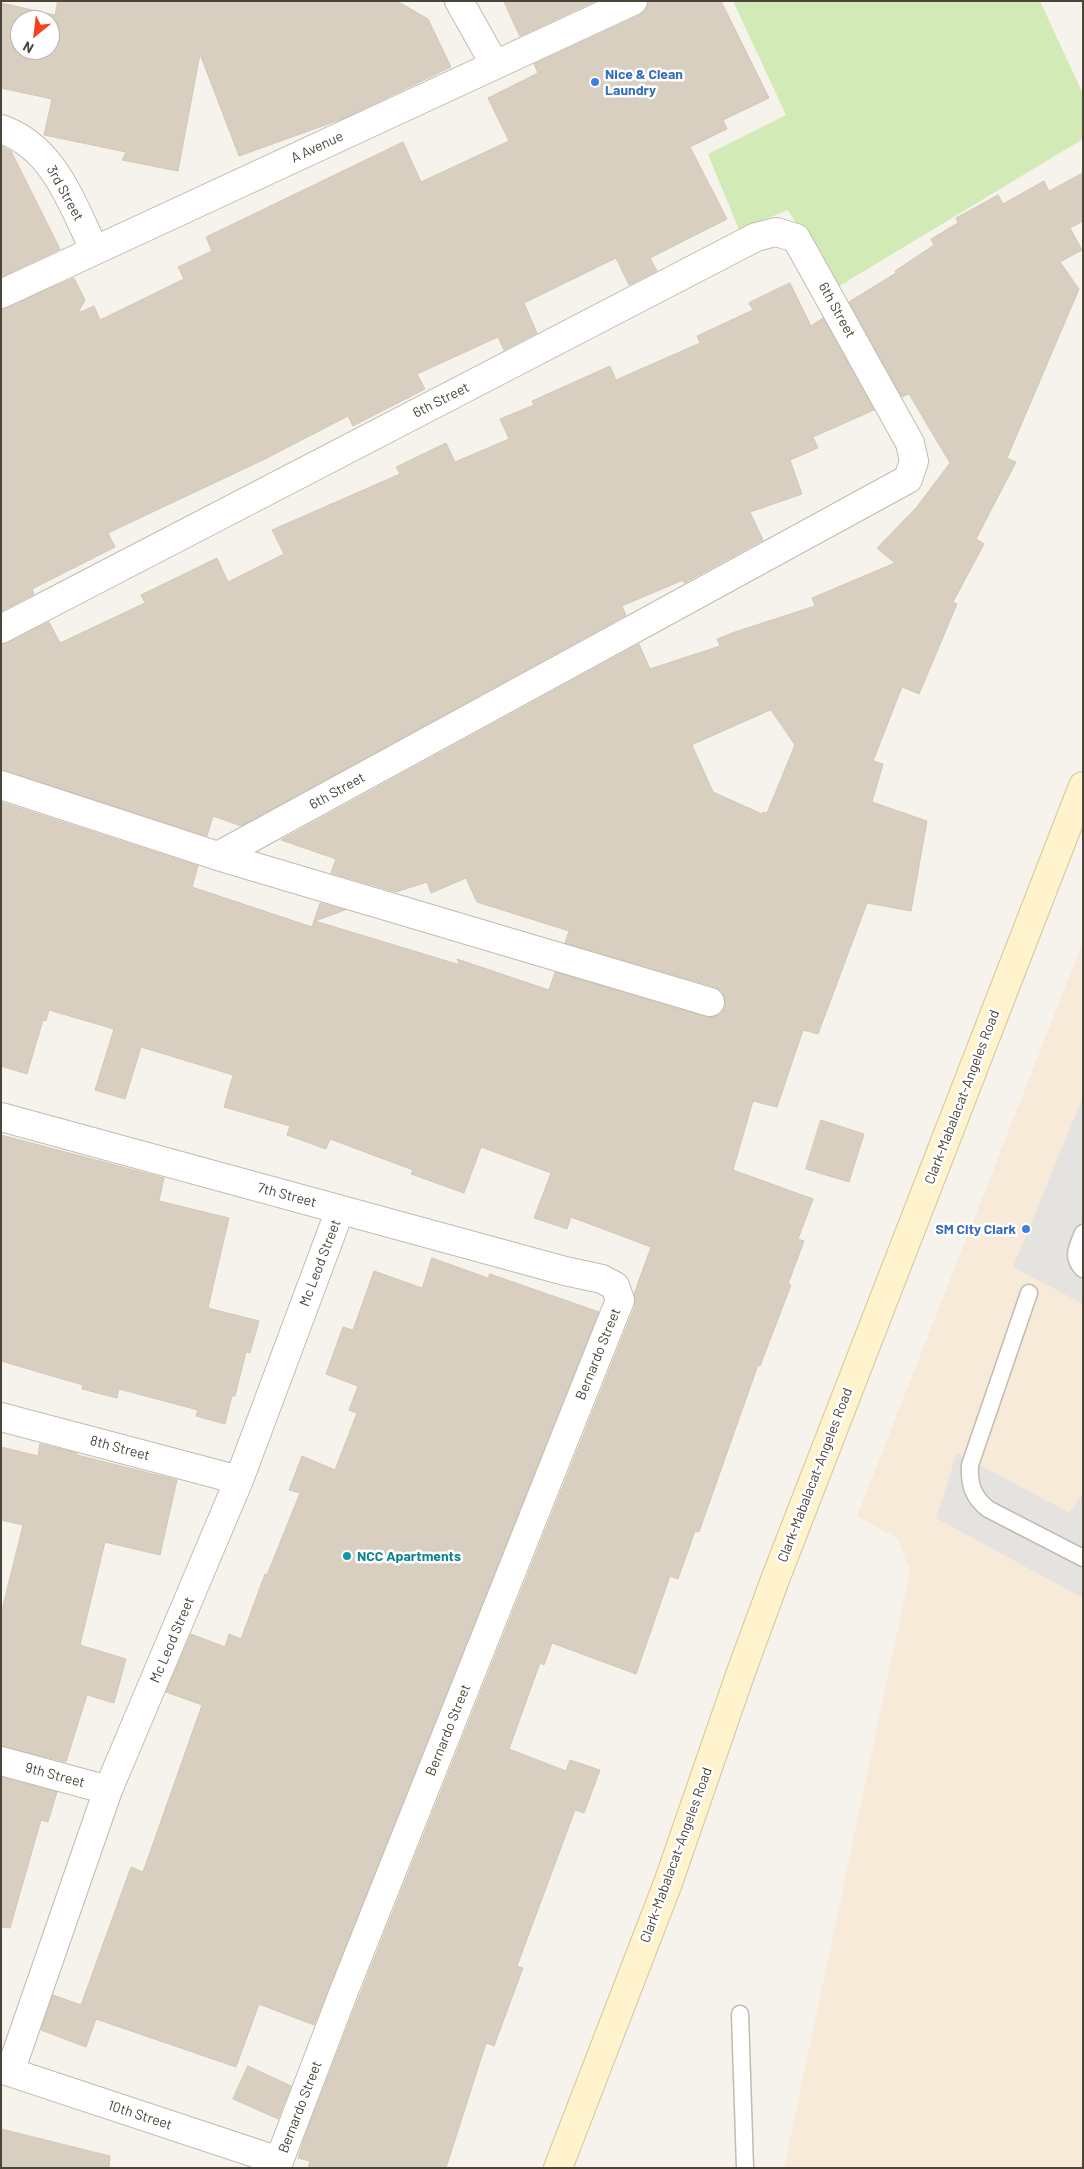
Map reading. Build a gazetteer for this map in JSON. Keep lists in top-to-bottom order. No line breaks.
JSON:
{"streets":{"main road":["Clark-Mabalacat-Angeles Road"],"street":["A Avenue","3rd Street","6th Street","7th Street","Mc Leod Street","Bernardo Street","8th Street","9th Street","10th Street"]},"crossings":[["A Avenue","3rd Street"],["7th Street","Mc Leod Street"],["7th Street","Bernardo Street"],["Mc Leod Street","8th Street"],["Mc Leod Street","9th Street"],["Mc Leod Street","10th Street"],["Bernardo Street","10th Street"]],"places":["Nice & Clean Laundry","SM City Clark","NCC Apartments"],"north":"bottom left"}
